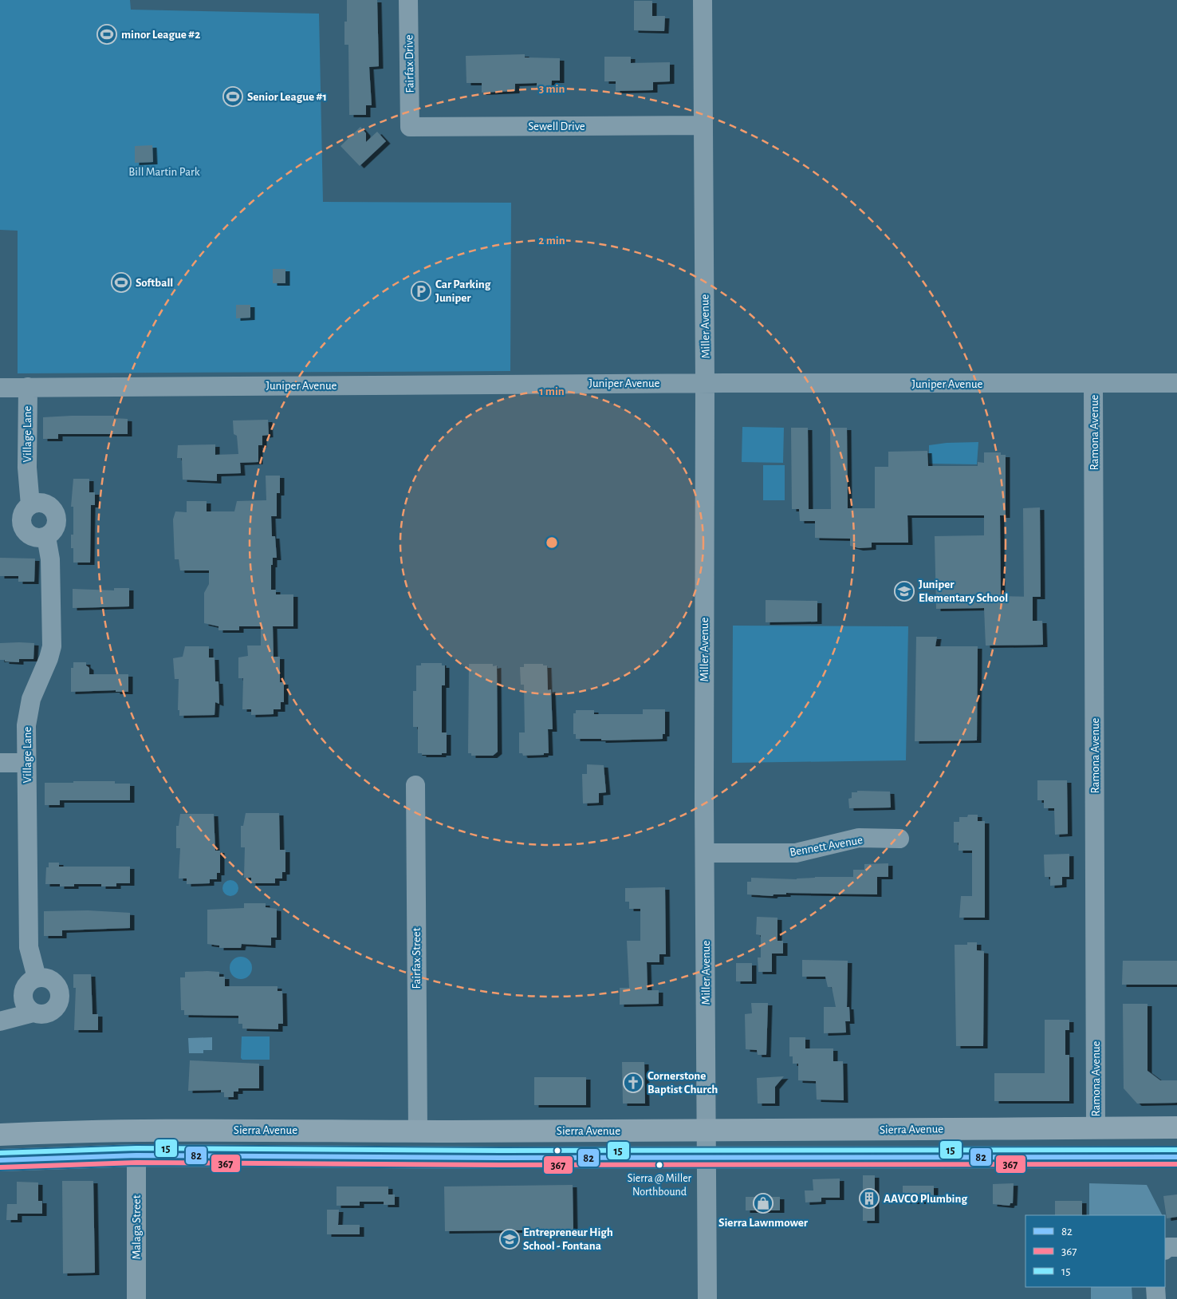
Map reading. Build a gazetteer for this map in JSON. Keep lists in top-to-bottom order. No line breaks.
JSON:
{"streets":{"main road":["Sierra Avenue"],"street":["Fairfax Drive","Sewell Drive","Miller Avenue","Juniper Avenue","Ramona Avenue","Village Lane","Bennett Avenue","Fairfax Street","Malaga Street"]},"crossings":[["Fairfax Drive","Sewell Drive"],["Sewell Drive","Miller Avenue"],["Miller Avenue","Juniper Avenue"],["Miller Avenue","Bennett Avenue"],["Miller Avenue","Sierra Avenue"],["Juniper Avenue","Ramona Avenue"],["Juniper Avenue","Village Lane"],["Ramona Avenue","Sierra Avenue"],["Fairfax Street","Sierra Avenue"]],"parks":["Bill Martin Park"],"places":{"sports":["minor League #2","Senior League #1","Softball"],"parking":["Car Parking Juniper"],"school or university":["Juniper Elementary School","Entrepreneur High School - Fontana"],"church":["Cornerstone Baptist Church"],"other":["Sierra @ Miller Northbound"],"building":["AAVCO Plumbing"],"shop":["Sierra Lawnmower"]},"lines":["transit line 15","transit line 82","transit line 367"],"legend":["82","367","15"],"rings":["3 min","2 min","1 min"]}
